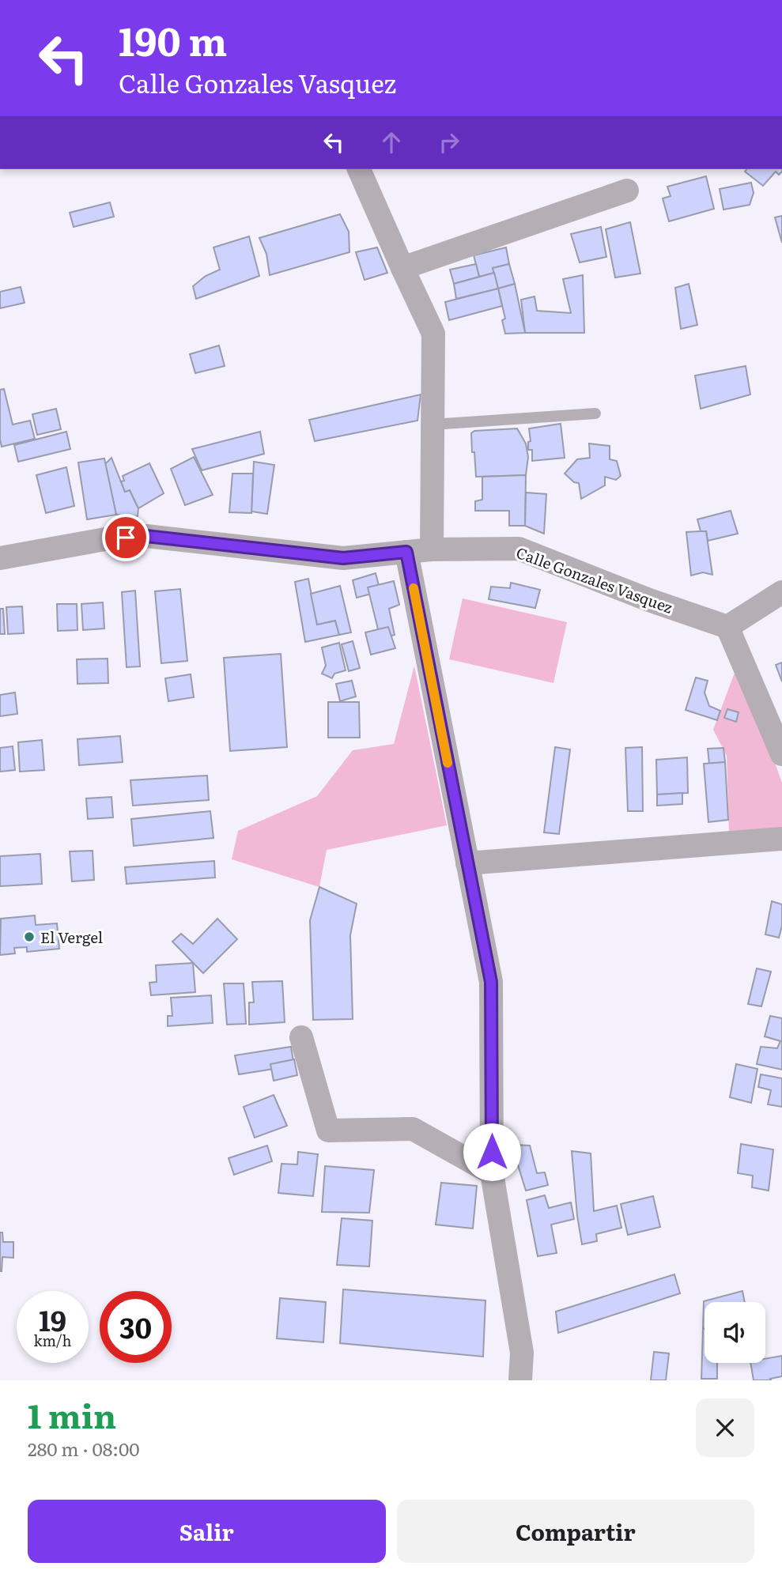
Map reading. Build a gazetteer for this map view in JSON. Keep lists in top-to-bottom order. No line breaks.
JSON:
{"streets":{"street":["Calle Gonzales Vasquez"]},"places":["El Vergel"],"page":{"turn":["190 m","Calle Gonzales Vasquez"],"speed":"19 km/h","limit":"30","heading":["1 min","280 m · 08:00"],"buttons":["Salir","Compartir"]}}
